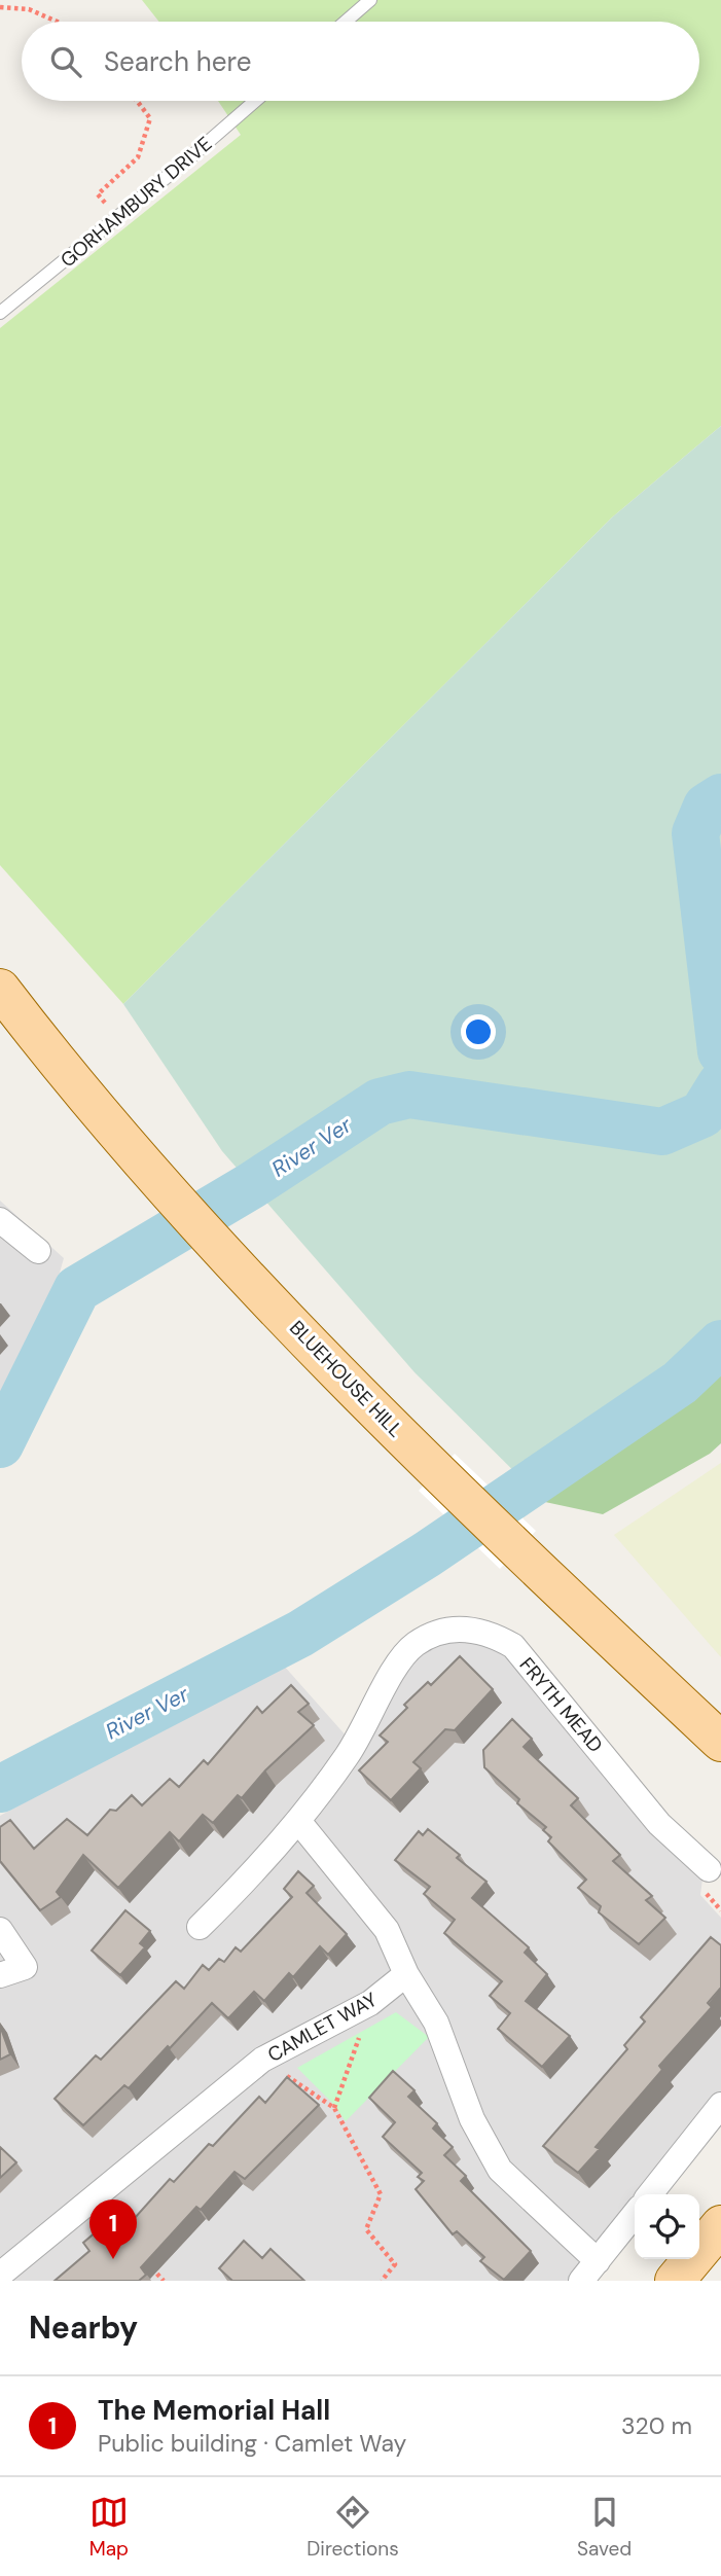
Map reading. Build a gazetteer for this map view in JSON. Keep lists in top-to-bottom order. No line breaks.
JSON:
{"streets":{"main road":["BLUEHOUSE HILL"],"street":["FRYTH MEAD","CAMLET WAY"],"lane":["GORHAMBURY DRIVE"]},"water":["River Ver"],"page":{"search":"Search here","pins":"1","heading":"Nearby","list":[{"mark":"1","name":"The Memorial Hall","note":"Public building · Camlet Way","value":"320 m"}],"nav":["Map","Directions","Saved"]}}
